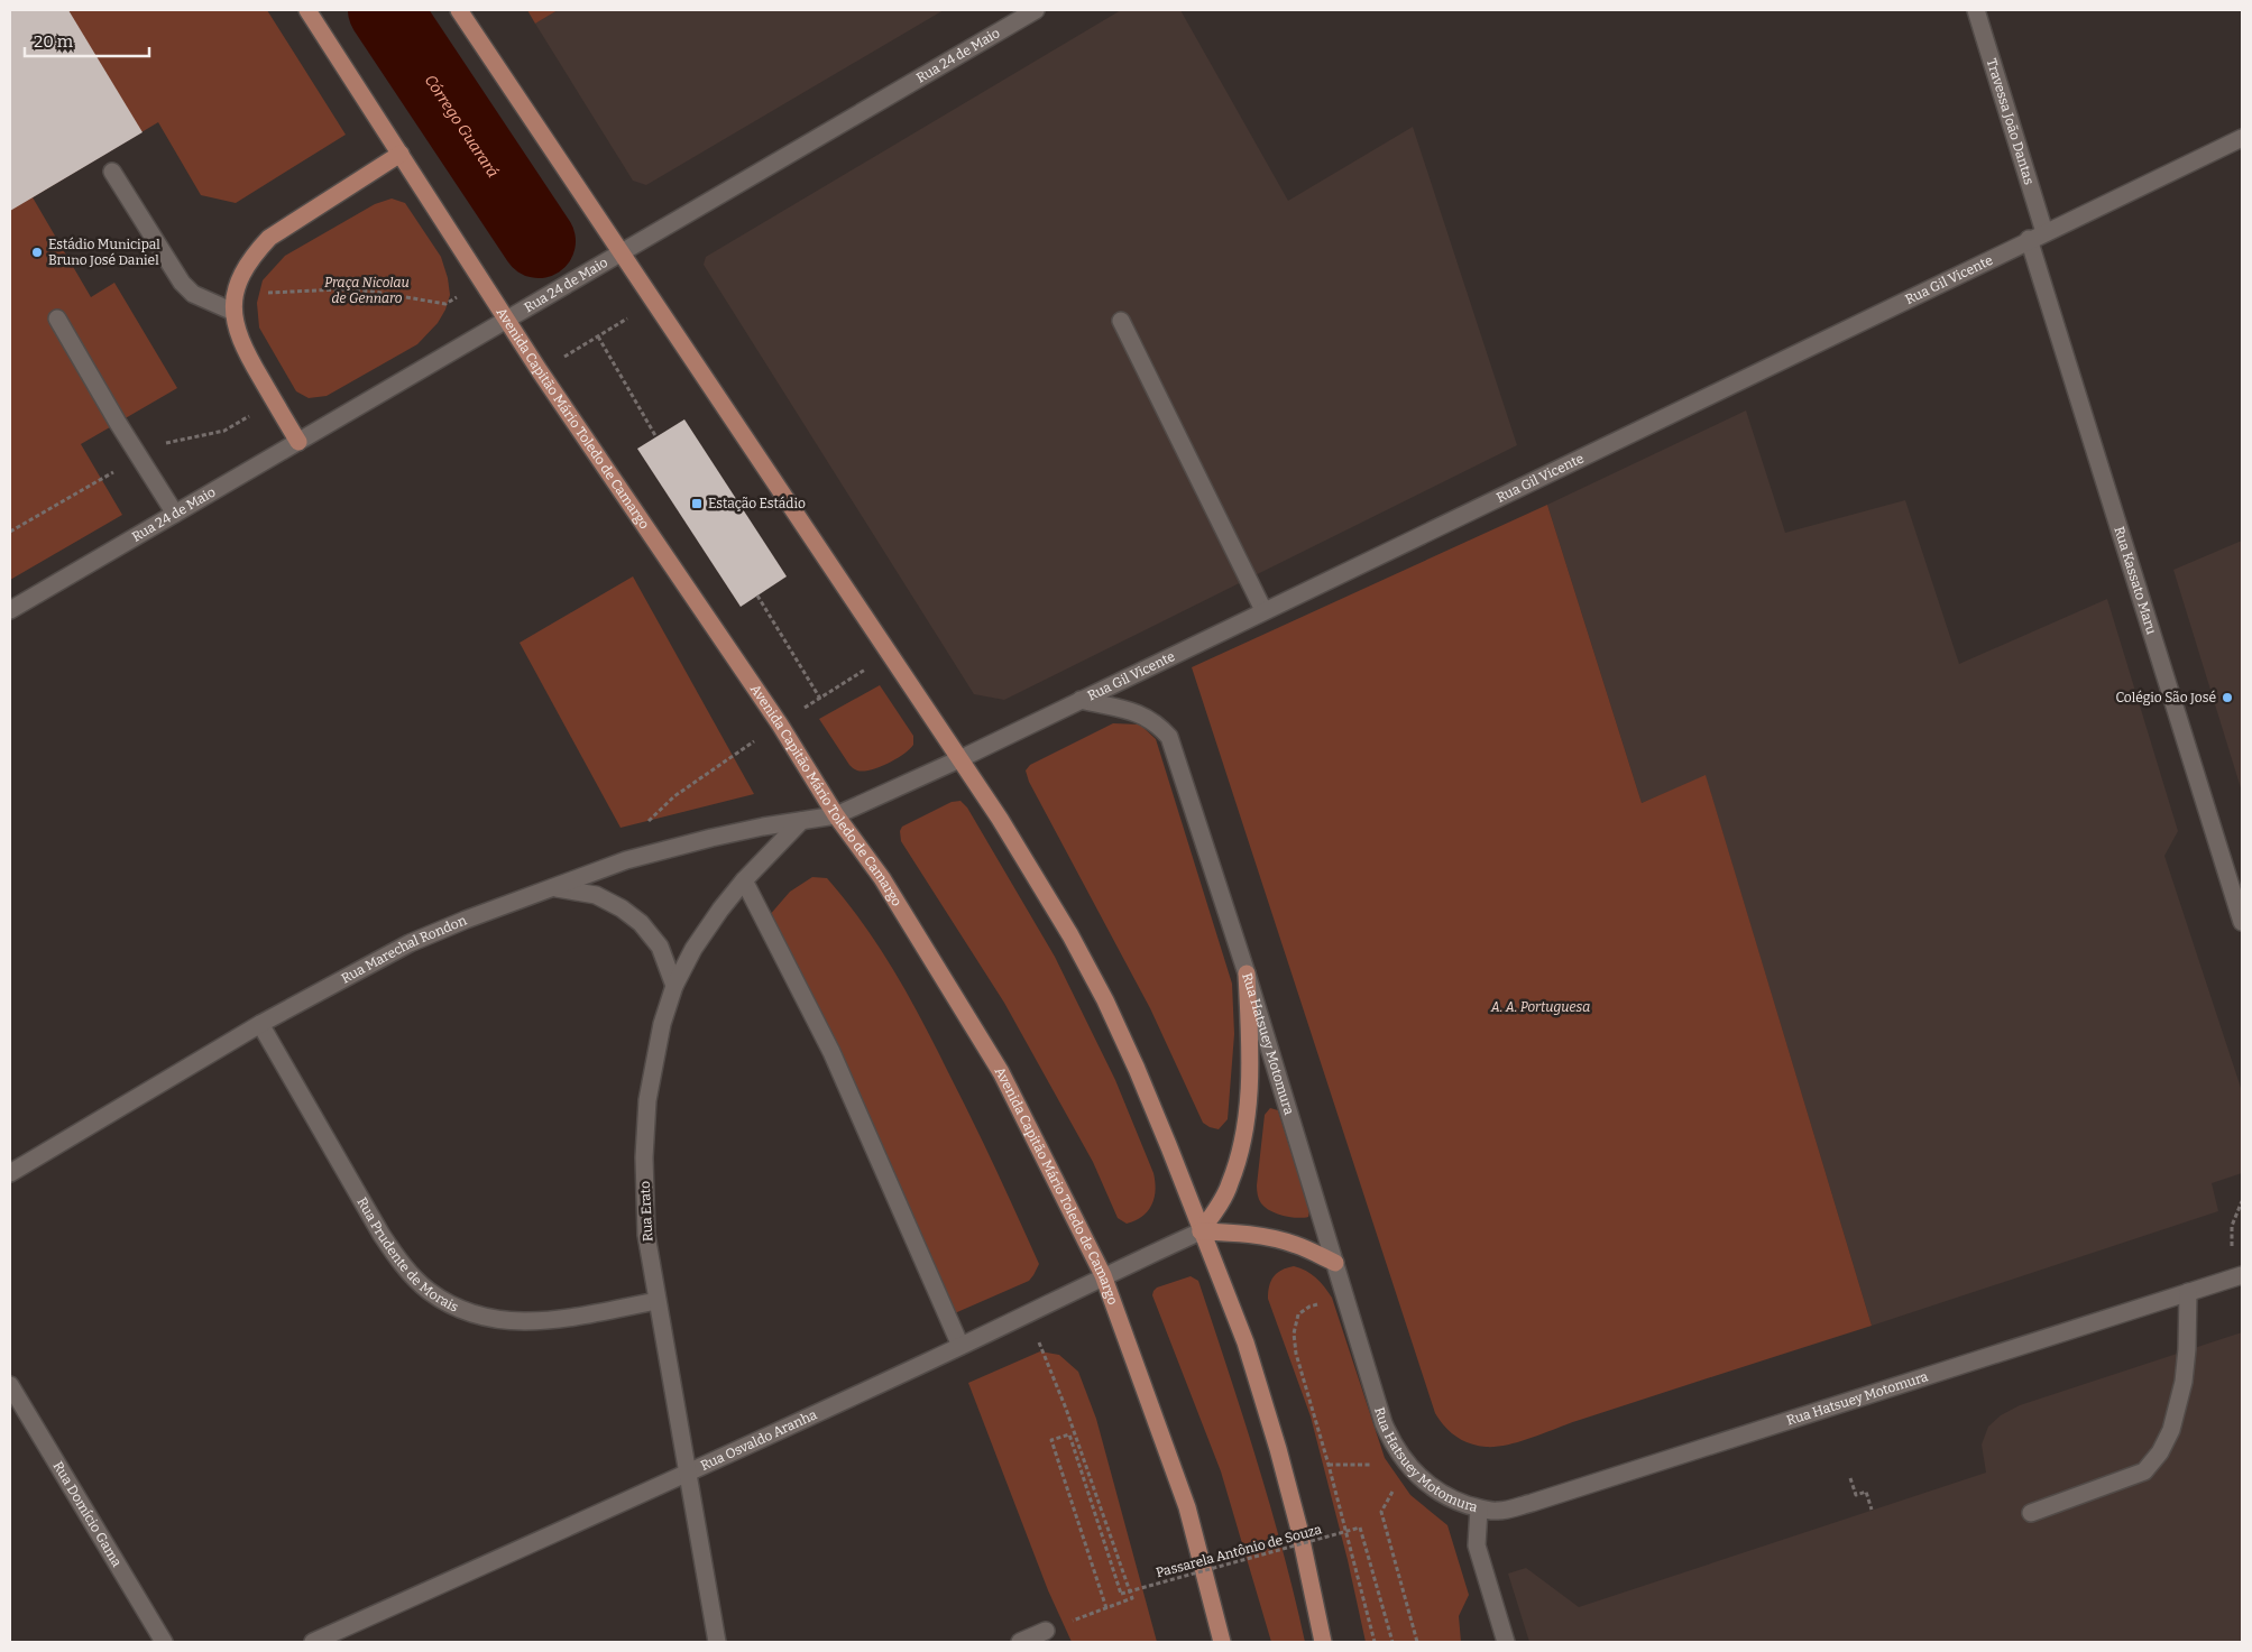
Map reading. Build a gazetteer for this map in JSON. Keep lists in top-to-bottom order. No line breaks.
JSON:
{"streets":{"main road":["Avenida Capitão Mário Toledo de Camargo"],"street":["Rua 24 de Maio","Travessa João Dantas","Rua Gil Vicente","Rua Kassato Maru","Rua Marechal Rondon","Rua Hatsuey Motomura","Rua Erato","Rua Prudente de Morais","Rua Osvaldo Aranha","Rua Domício Gama"],"path":["Passarela Antônio de Souza"]},"crossings":[["Rua 24 de Maio","Avenida Capitão Mário Toledo de Camargo"],["Travessa João Dantas","Rua Gil Vicente"],["Rua Gil Vicente","Avenida Capitão Mário Toledo de Camargo"],["Rua Gil Vicente","Rua Kassato Maru"],["Rua Gil Vicente","Rua Marechal Rondon"],["Rua Gil Vicente","Rua Hatsuey Motomura"],["Avenida Capitão Mário Toledo de Camargo","Rua Marechal Rondon"],["Avenida Capitão Mário Toledo de Camargo","Rua Osvaldo Aranha"],["Rua Marechal Rondon","Rua Erato"],["Rua Marechal Rondon","Rua Prudente de Morais"],["Rua Erato","Rua Prudente de Morais"],["Rua Erato","Rua Osvaldo Aranha"]],"water":["Córrego Guarará"],"parks":["Praça Nicolau de Gennaro","A. A. Portuguesa"],"places":{"other":["Estádio Municipal Bruno José Daniel","Colégio São José"],"transit":["Estação Estádio"]},"scale_bar":"20 m"}
